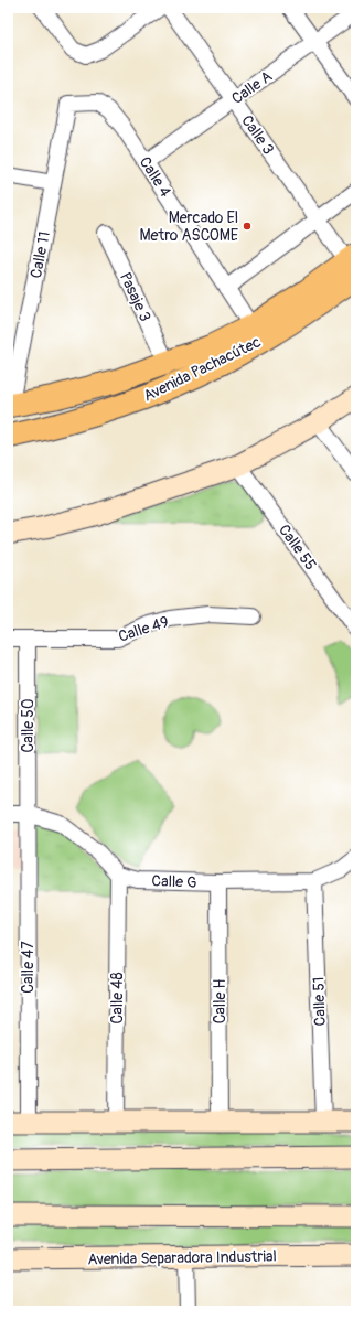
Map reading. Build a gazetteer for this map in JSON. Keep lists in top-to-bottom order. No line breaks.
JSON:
{"streets":{"main road":["Avenida Pachacútec"],"street":["Calle A","Calle 3","Calle 4","Calle 11","Pasaje 3","Calle 55","Calle 49","Calle 50","Calle G","Calle 47","Calle 48","Calle H","Calle 51","Avenida Separadora Industrial"]},"crossings":[["Calle A","Calle 3"],["Calle A","Calle 4"],["Calle 3","Avenida Pachacútec"],["Calle 4","Calle 11"],["Calle 4","Avenida Pachacútec"],["Calle 11","Avenida Pachacútec"],["Pasaje 3","Avenida Pachacútec"],["Calle 49","Calle 50"],["Calle 50","Calle 47"],["Calle G","Calle 48"],["Calle G","Calle H"],["Calle G","Calle 51"]],"places":["Mercado El Metro ASCOME"]}
